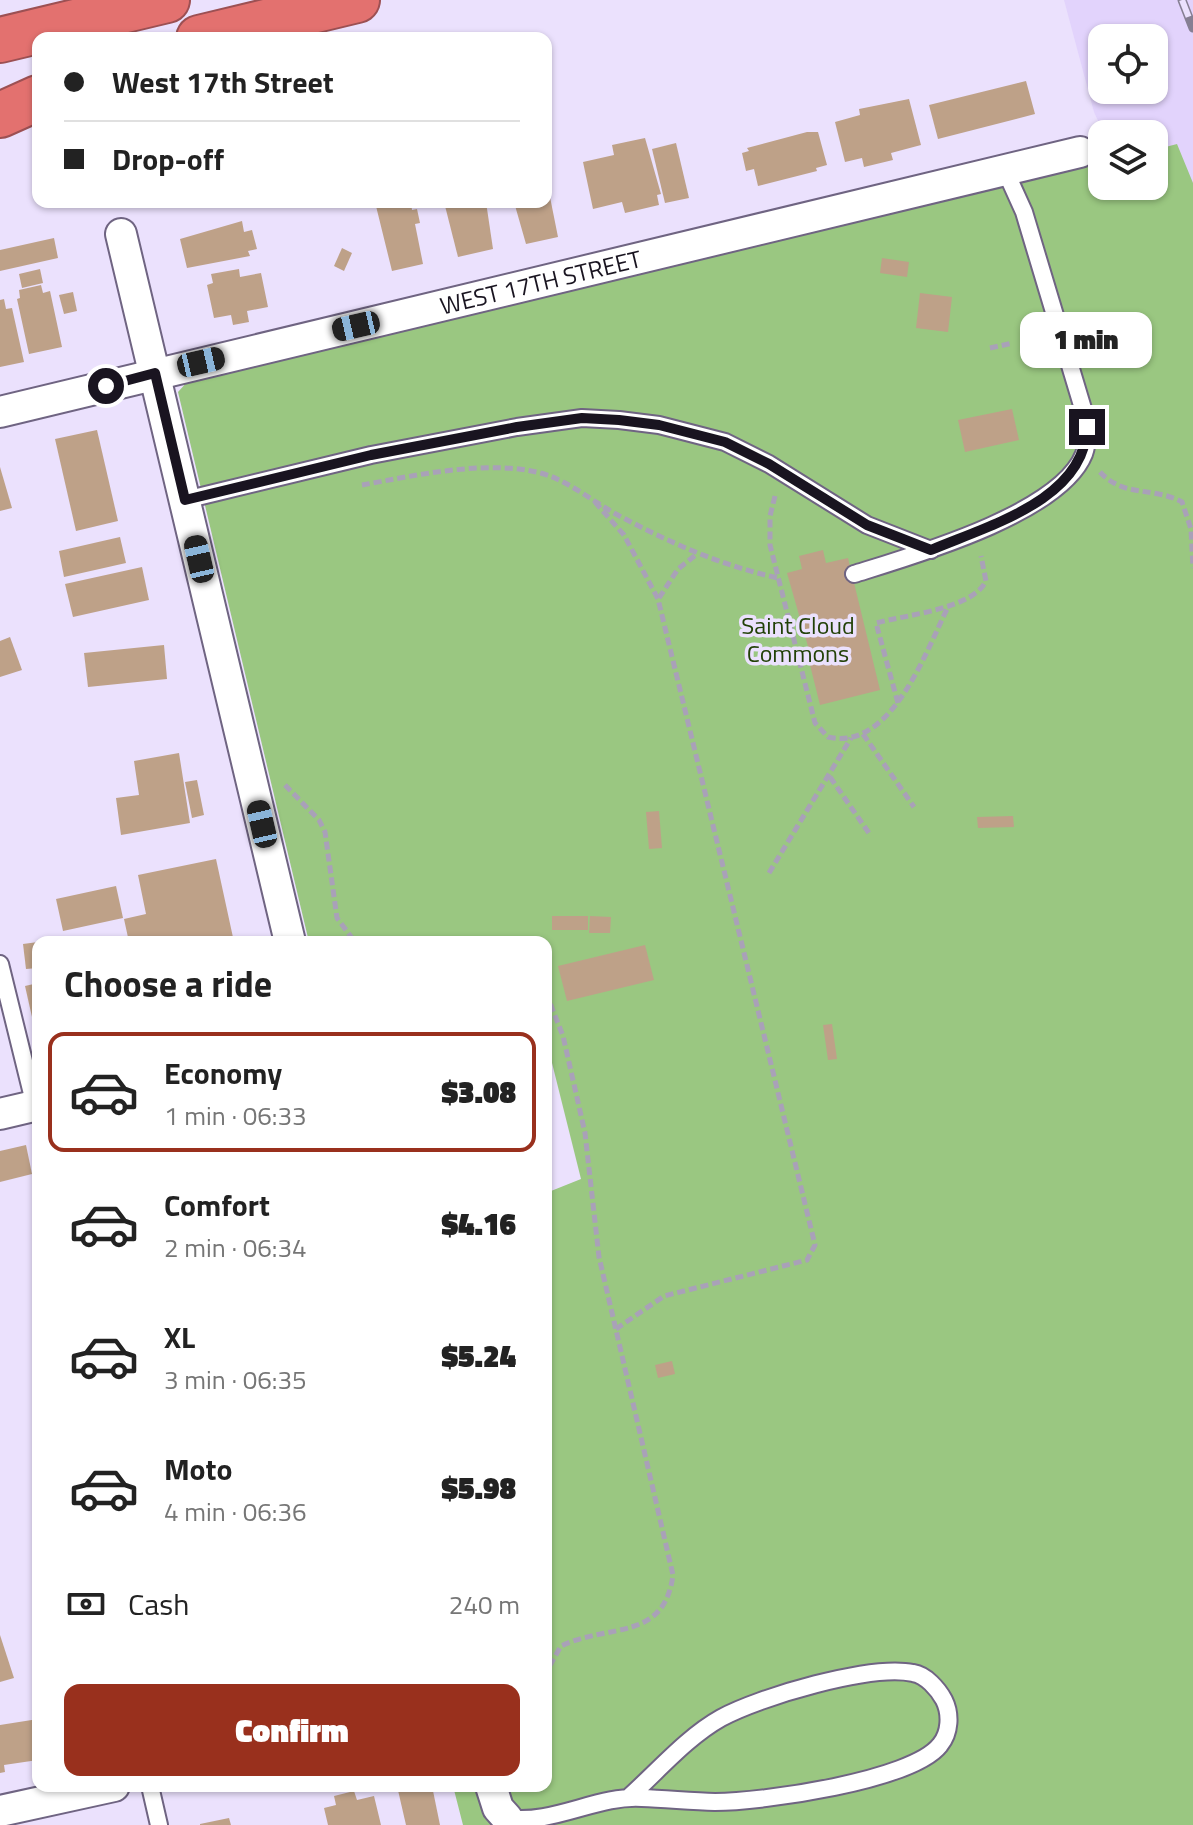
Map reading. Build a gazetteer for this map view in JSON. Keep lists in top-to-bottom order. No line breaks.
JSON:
{"streets":{"street":["WEST 17TH STREET"]},"parks":["Saint Cloud Commons"],"page":{"banner":["West 17th Street","Drop-off"],"bubble":"1 min","heading":"Choose a ride","list":[{"name":"Economy","note":"1 min · 06:33","value":"$3.08"},{"name":"Comfort","note":"2 min · 06:34","value":"$4.16"},{"name":"XL","note":"3 min · 06:35","value":"$5.24"},{"name":"Moto","note":"4 min · 06:36","value":"$5.98"}],"pay":["Cash","240 m"],"buttons":"Confirm"}}
